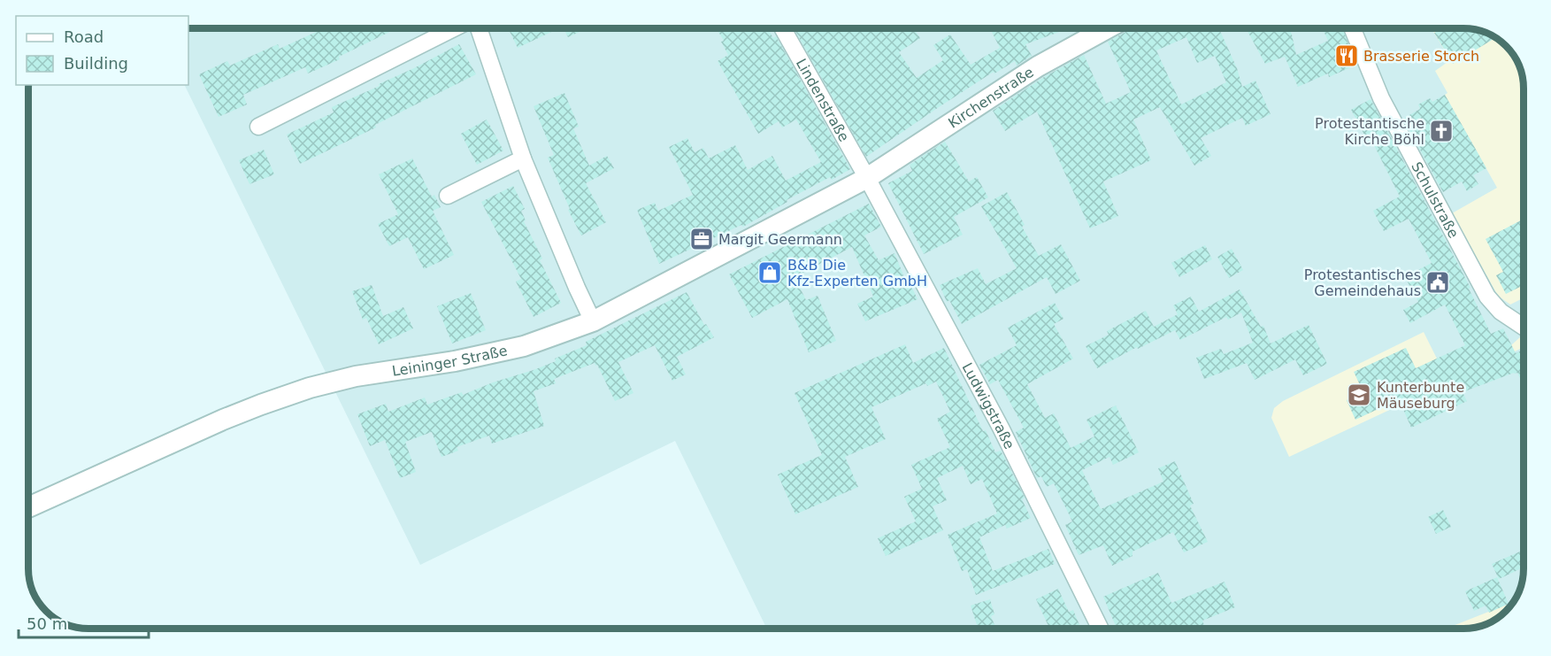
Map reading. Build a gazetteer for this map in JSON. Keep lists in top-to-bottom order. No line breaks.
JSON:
{"streets":{"street":["Kirchenstraße","Lindenstraße","Schulstraße","Leininger Straße","Ludwigstraße"]},"crossings":[["Kirchenstraße","Lindenstraße"],["Kirchenstraße","Leininger Straße"],["Kirchenstraße","Ludwigstraße"],["Lindenstraße","Leininger Straße"],["Lindenstraße","Ludwigstraße"],["Leininger Straße","Ludwigstraße"]],"places":{"restaurant":["Brasserie Storch"],"church":["Protestantische Kirche Böhl"],"office":["Margit Geermann"],"shop":["B&B Die Kfz-Experten GmbH"],"public building":["Protestantisches Gemeindehaus"],"school or university":["Kunterbunte Mäuseburg"]},"legend":["Road","Building"],"scale_bar":"50 m"}
